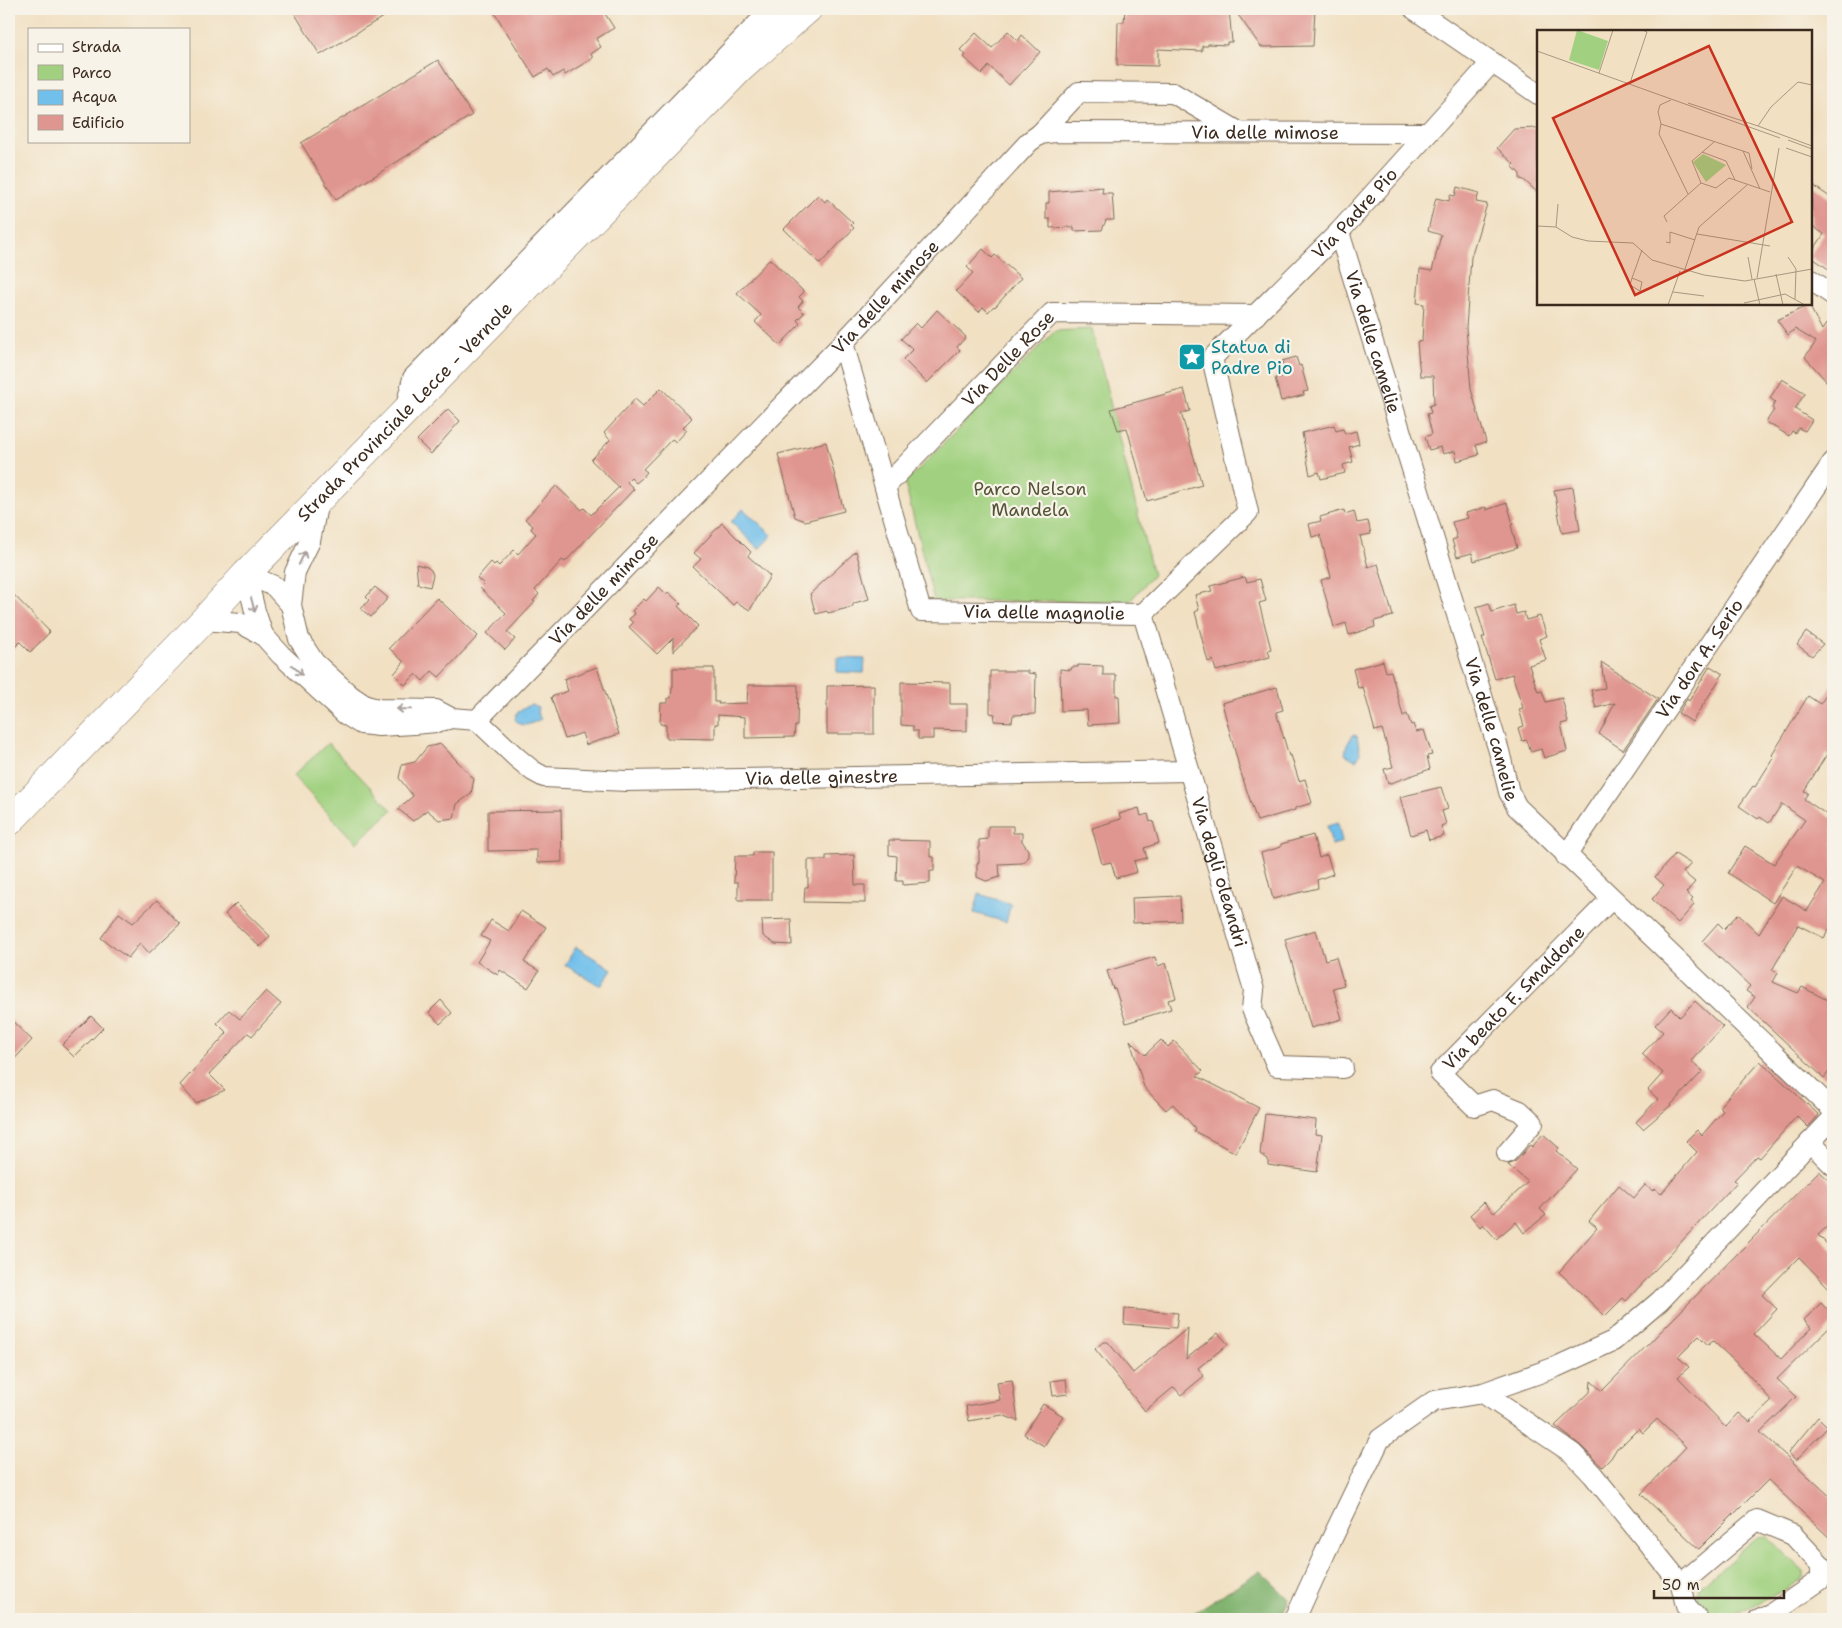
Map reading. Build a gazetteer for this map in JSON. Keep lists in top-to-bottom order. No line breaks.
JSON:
{"streets":{"main road":["Strada Provinciale Lecce - Vernole"],"street":["Via delle mimose","Via Padre Pio","Via delle camelie","Via Delle Rose","Via delle magnolie","Via don A. Serio","Via delle ginestre","Via degli oleandri","Via beato F. Smaldone"]},"crossings":[["Via delle mimose","Via Padre Pio"],["Via delle mimose","Via delle magnolie"],["Via delle mimose","Via delle ginestre"],["Via Padre Pio","Via delle camelie"],["Via Padre Pio","Via Delle Rose"],["Via Padre Pio","Via delle magnolie"],["Via delle camelie","Via don A. Serio"],["Via delle camelie","Via beato F. Smaldone"],["Via Delle Rose","Via delle magnolie"],["Via delle magnolie","Via degli oleandri"],["Via delle ginestre","Via degli oleandri"]],"parks":["Parco Nelson Mandela"],"places":{"place":["Statua di Padre Pio"]},"legend":["Strada","Parco","Acqua","Edificio"],"scale_bar":"50 m"}
